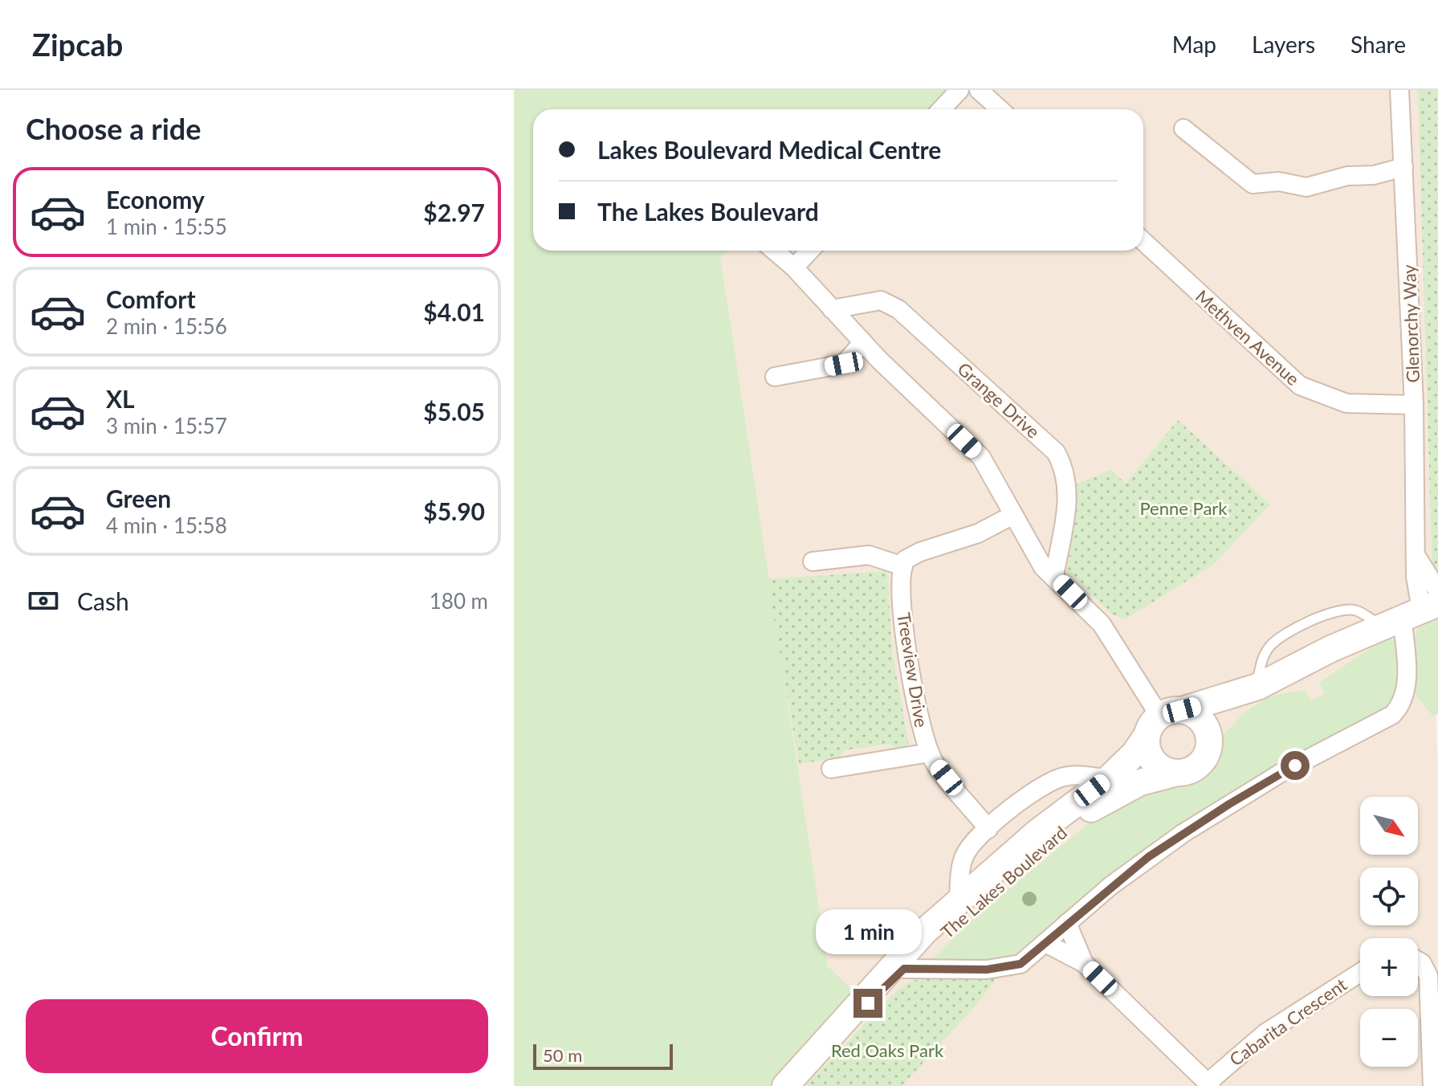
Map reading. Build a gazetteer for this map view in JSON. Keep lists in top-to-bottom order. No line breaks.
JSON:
{"streets":{"street":["Glenorchy Way","Methven Avenue","Grange Drive","Treeview Drive","The Lakes Boulevard","Cabarita Crescent"]},"crossings":[["Glenorchy Way","Methven Avenue"],["Treeview Drive","The Lakes Boulevard"]],"parks":["Penne Park","Red Oaks Park"],"scale_bar":"50 m","north":"bottom right","page":{"header":"Zipcab","nav":["Map","Layers","Share"],"heading":"Choose a ride","banner":["Lakes Boulevard Medical Centre","The Lakes Boulevard"],"list":[{"name":"Economy","note":"1 min · 15:55","value":"$2.97"},{"name":"Comfort","note":"2 min · 15:56","value":"$4.01"},{"name":"XL","note":"3 min · 15:57","value":"$5.05"},{"name":"Green","note":"4 min · 15:58","value":"$5.90"}],"pay":["Cash","180 m"],"map_buttons":["+","−"],"bubble":"1 min","buttons":"Confirm","scale":"50 m"}}
